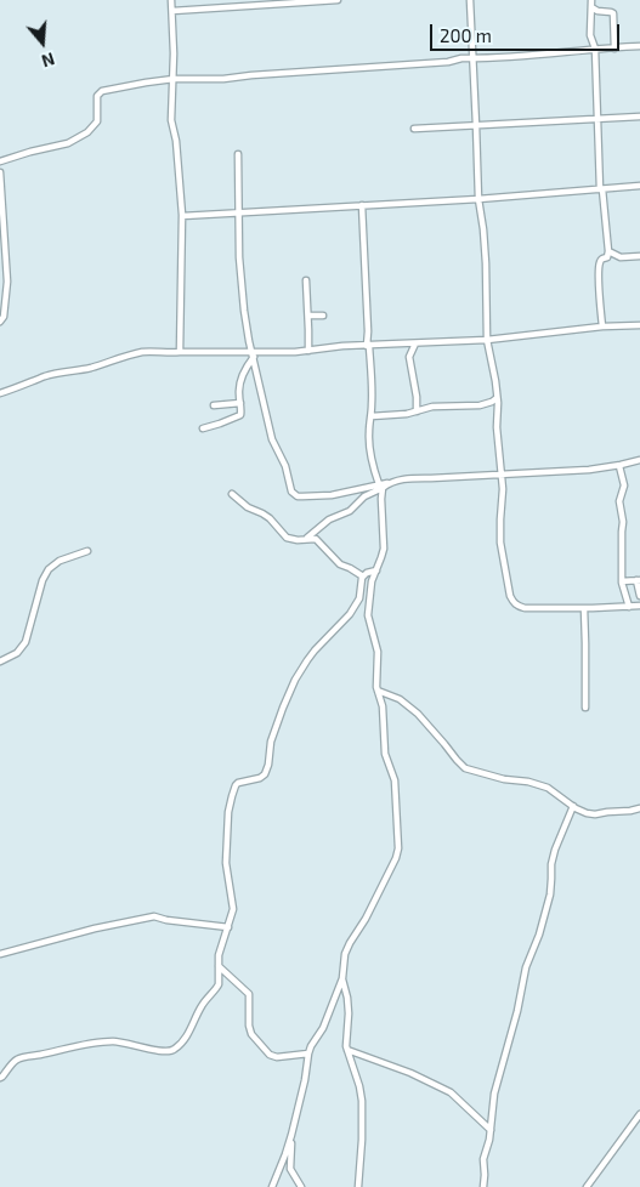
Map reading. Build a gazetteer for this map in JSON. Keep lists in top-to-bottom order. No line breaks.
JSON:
{"scale_bar":"200 m","north":"bottom"}
